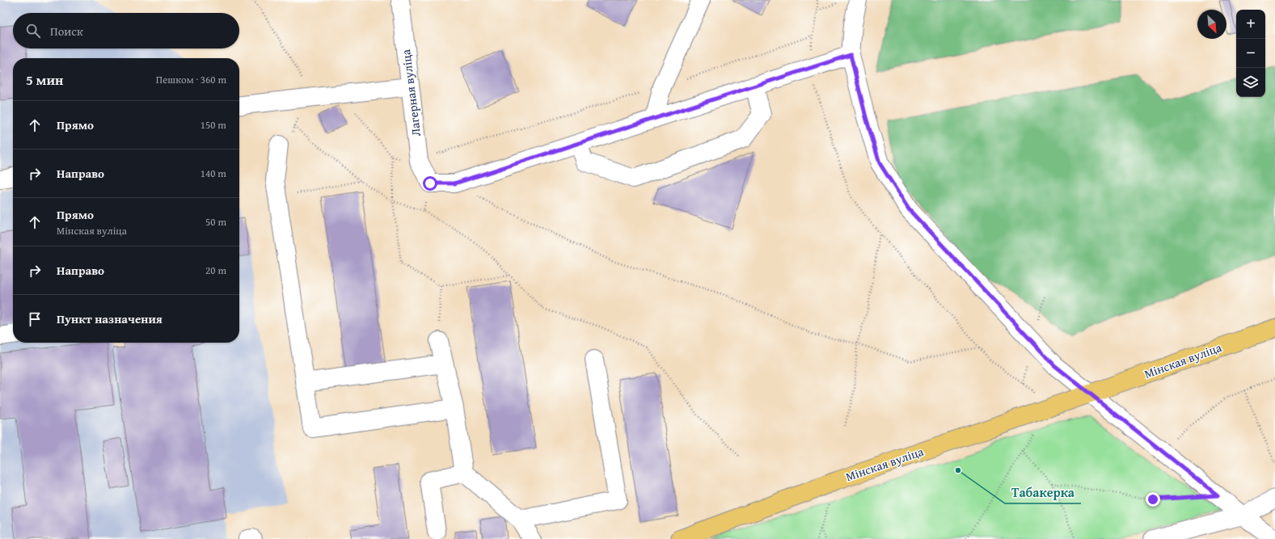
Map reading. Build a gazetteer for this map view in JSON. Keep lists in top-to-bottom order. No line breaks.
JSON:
{"streets":{"main road":["Мінская вуліца"],"street":["Лагерная вуліца"]},"places":["Табакерка"],"north":"bottom right","page":{"map_buttons":["+","−"],"search":"Поиск","heading":["5 мин","Пешком · 360 m"],"list":[["Прямо","150 m"],["Направо","140 m"],["Прямо","Мінская вуліца","50 m"],["Направо","20 m"],"Пункт назначения"]}}
